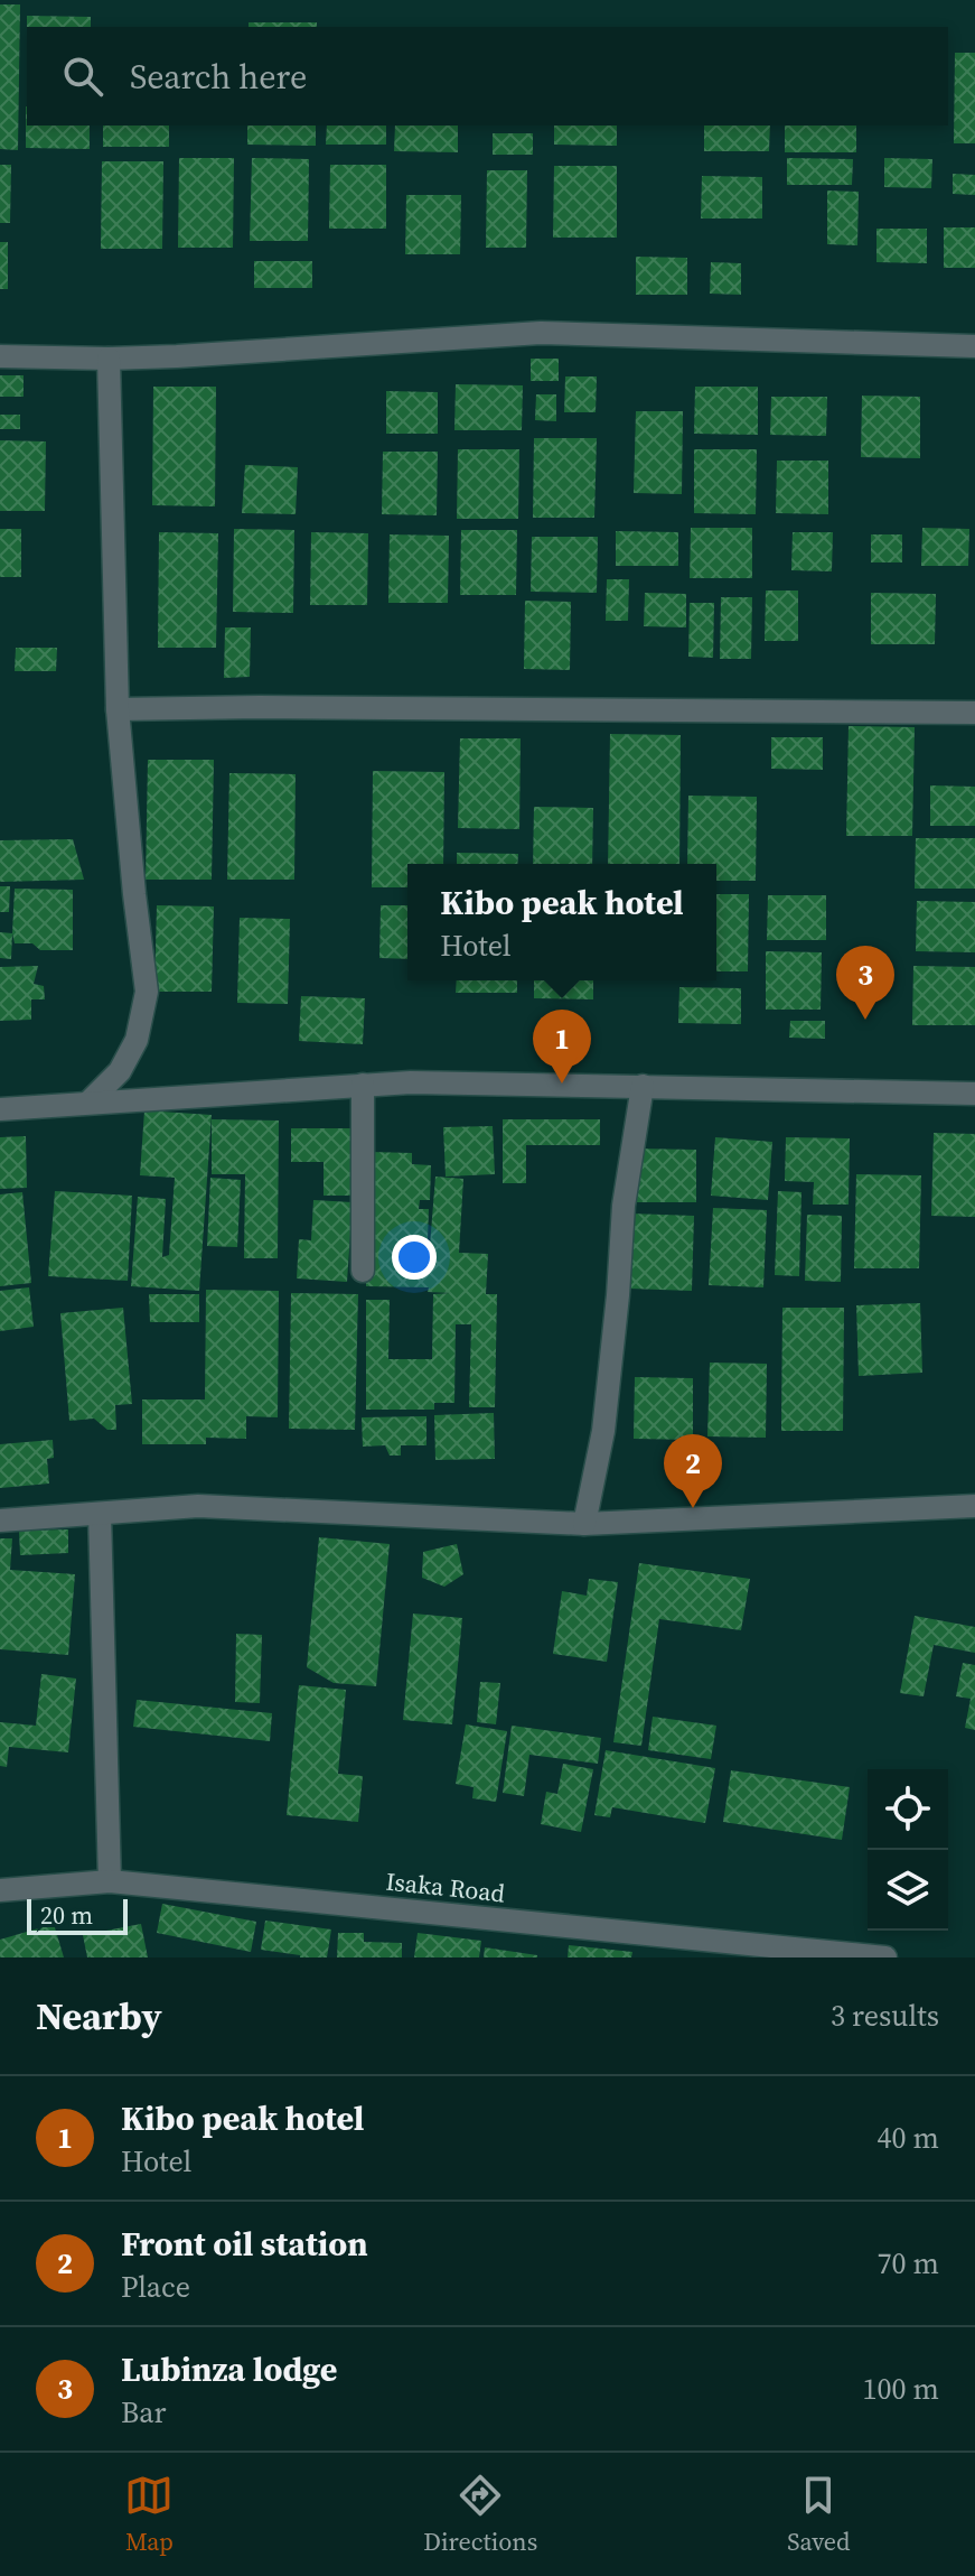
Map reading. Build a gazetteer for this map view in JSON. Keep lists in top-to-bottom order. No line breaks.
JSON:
{"streets":{"street":["Isaka Road"]},"scale_bar":"20 m","page":{"search":"Search here","popup":["Kibo peak hotel","Hotel"],"pins":["3","1","2"],"scale":"20 m","heading":["Nearby","3 results"],"list":[{"mark":"1","name":"Kibo peak hotel","note":"Hotel","value":"40 m"},{"mark":"2","name":"Front oil station","note":"Place","value":"70 m"},{"mark":"3","name":"Lubinza lodge","note":"Bar","value":"100 m"}],"nav":["Map","Directions","Saved"]}}
